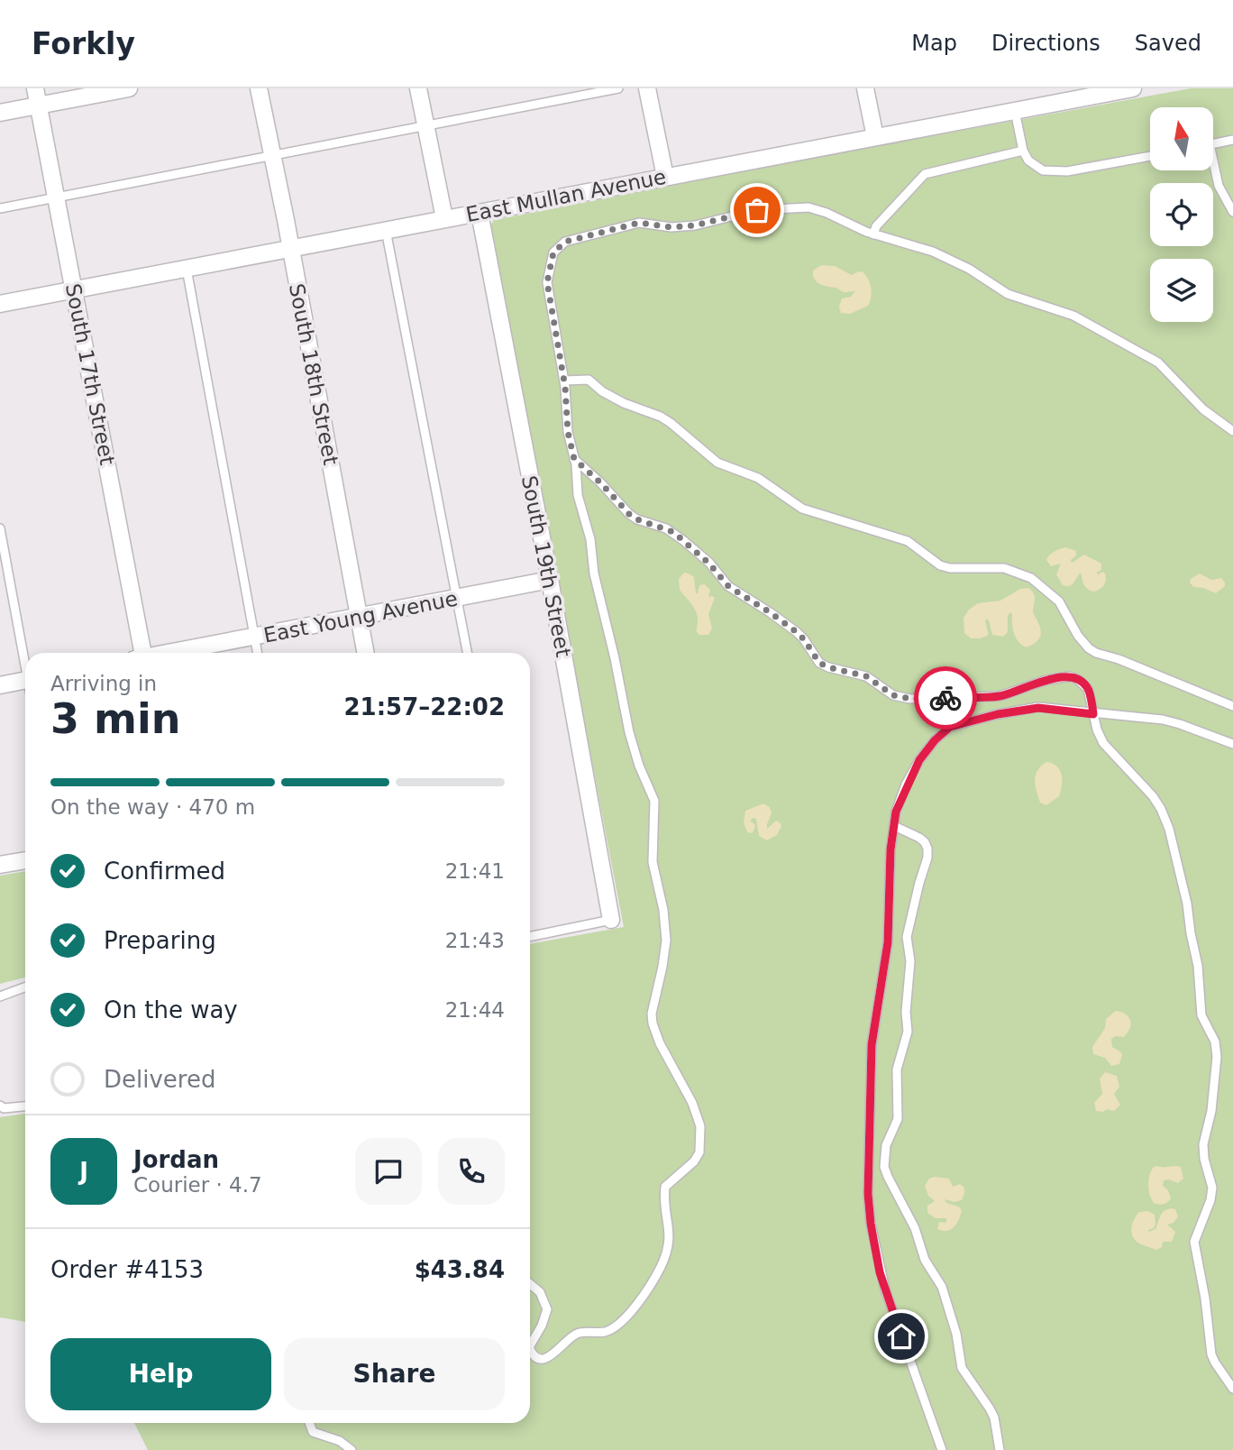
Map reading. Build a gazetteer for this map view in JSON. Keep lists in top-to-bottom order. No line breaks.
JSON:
{"streets":{"street":["East Mullan Avenue","South 17th Street","South 18th Street","South 19th Street","East Young Avenue"]},"crossings":[["East Mullan Avenue","South 17th Street"],["East Mullan Avenue","South 18th Street"],["East Mullan Avenue","South 19th Street"],["South 18th Street","East Young Avenue"],["South 19th Street","East Young Avenue"]],"north":"top","page":{"header":"Forkly","nav":["Map","Directions","Saved"],"heading":["3 min","Arriving in","21:57–22:02"],"panel":["Jordan","Courier · 4.7","Order #4153","$43.84"],"bar":"On the way · 470 m","list":[["Confirmed","21:41"],["Preparing","21:43"],["On the way","21:44"],"Delivered"],"round":"J","buttons":["Help","Share"]}}
